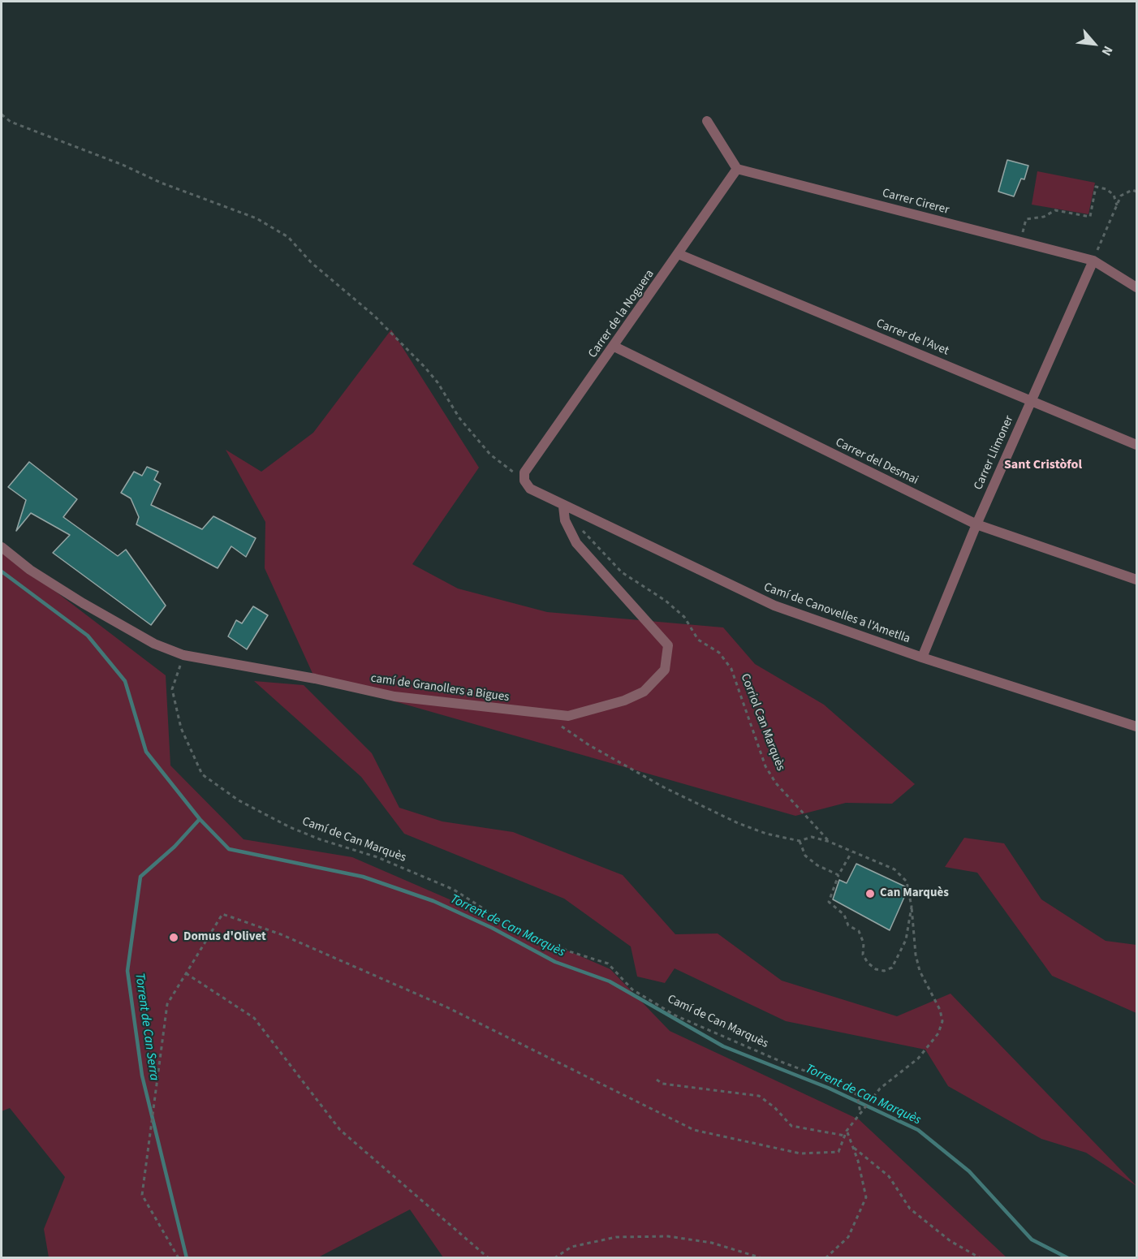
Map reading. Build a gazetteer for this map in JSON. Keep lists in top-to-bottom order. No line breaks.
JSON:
{"streets":{"street":["Carrer Cirerer","Carrer de la Noguera","Carrer de l'Avet","Carrer Llimoner","Carrer del Desmai","Camí de Canovelles a l'Ametlla","camí de Granollers a Bigues"],"path":["Corriol Can Marquès","Camí de Can Marquès"]},"crossings":[["Carrer Cirerer","Carrer de la Noguera"],["Carrer Cirerer","Carrer Llimoner"],["Carrer de la Noguera","Carrer de l'Avet"],["Carrer de la Noguera","Carrer del Desmai"],["Carrer de la Noguera","Camí de Canovelles a l'Ametlla"],["Carrer de l'Avet","Carrer Llimoner"],["Carrer Llimoner","Carrer del Desmai"],["Carrer Llimoner","Camí de Canovelles a l'Ametlla"],["Camí de Canovelles a l'Ametlla","camí de Granollers a Bigues"],["camí de Granollers a Bigues","Corriol Can Marquès"],["camí de Granollers a Bigues","Camí de Can Marquès"]],"districts":["Sant Cristòfol"],"water":["Torrent de Can Marquès","Torrent de Can Serra"],"places":["Can Marquès","Domus d'Olivet"],"north":"bottom right"}
